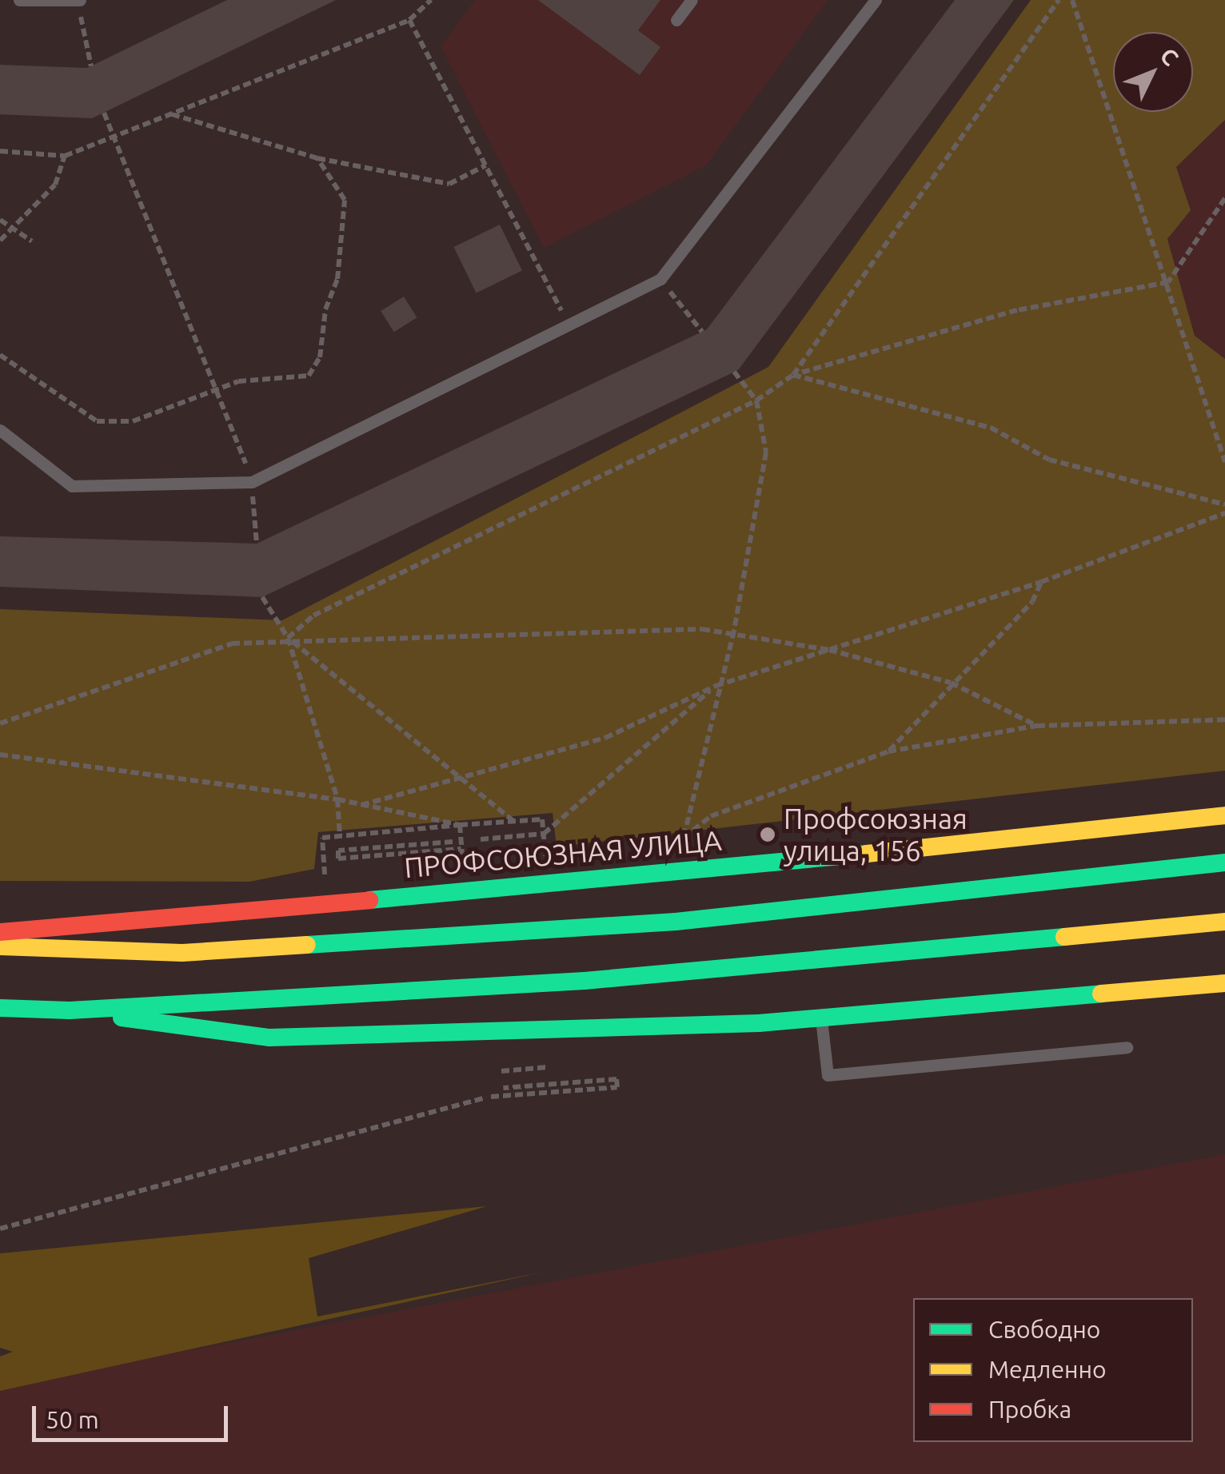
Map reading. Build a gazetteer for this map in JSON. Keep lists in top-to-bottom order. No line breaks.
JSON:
{"streets":{"main road":["ПРОФСОЮЗНАЯ УЛИЦА"]},"places":["Профсоюзная улица, 156"],"legend":["Свободно","Медленно","Пробка"],"scale_bar":"50 m","north":"top right"}
